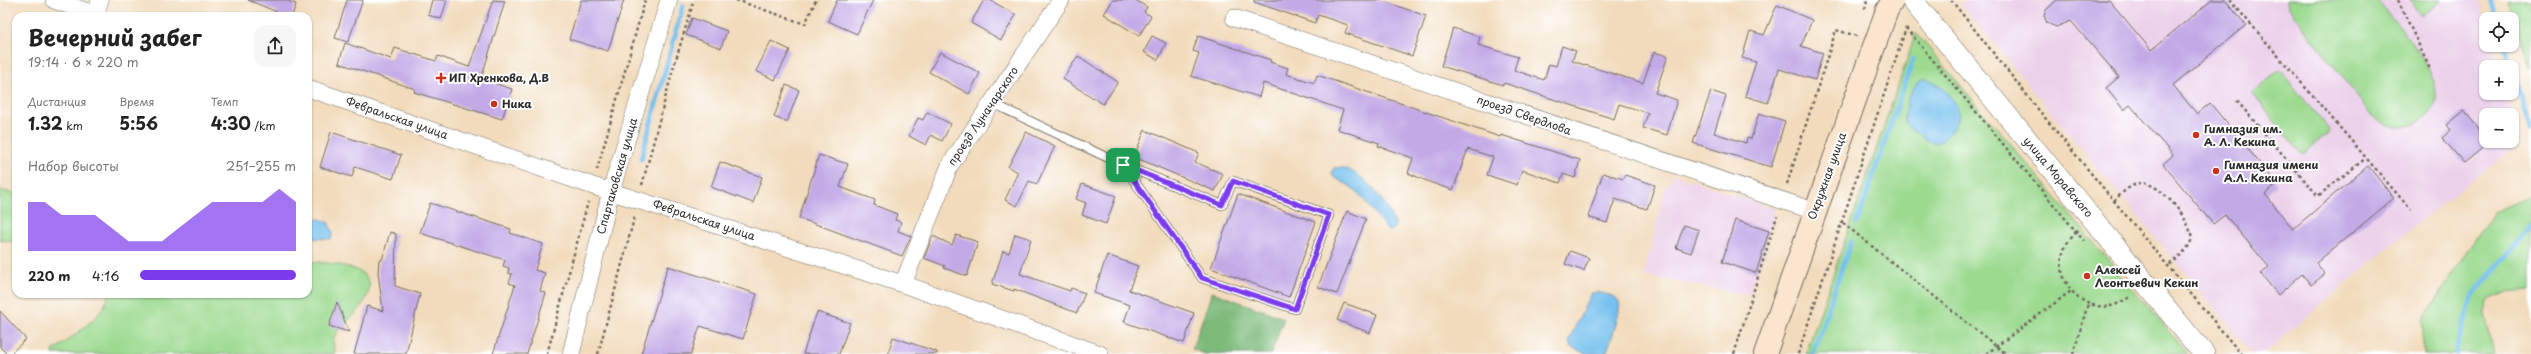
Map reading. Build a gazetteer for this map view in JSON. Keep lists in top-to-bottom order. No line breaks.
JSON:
{"streets":{"main road":["Окружная улица"],"street":["проезд Свердлова","проезд Луначарского","Февральская улица","Спартаковская улица","улица Моравского"]},"crossings":[["проезд Свердлова","Окружная улица"],["проезд Луначарского","Февральская улица"],["Февральская улица","Спартаковская улица"]],"places":{"health":["ИП Хренкова, Д.В"],"other":["Ника","Гимназия им. А. Л. Кекина","Гимназия имени А.Л. Кекина","Алексей Леонтьевич Кекин"]},"page":{"map_buttons":["+","−"],"heading":["Вечерний забег","19:14 · 6 × 220 m"],"stats":[["Дистанция","1.32 km"],["Время","5:56"],["Темп","4:30 /km"]],"chart":["Набор высоты","251–255 m"],"list":[{"name":"220 m","note":"4:16"}]}}
